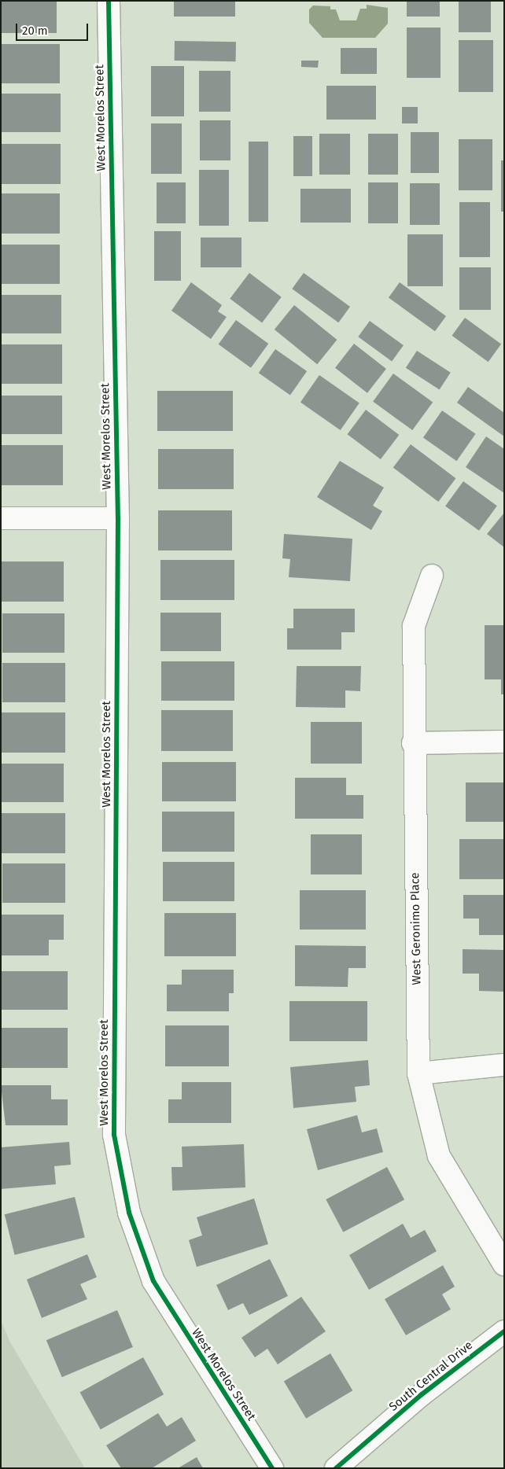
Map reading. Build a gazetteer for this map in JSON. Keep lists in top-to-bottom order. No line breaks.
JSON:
{"streets":{"street":["West Morelos Street","West Geronimo Place","South Central Drive"]},"scale_bar":"20 m"}
